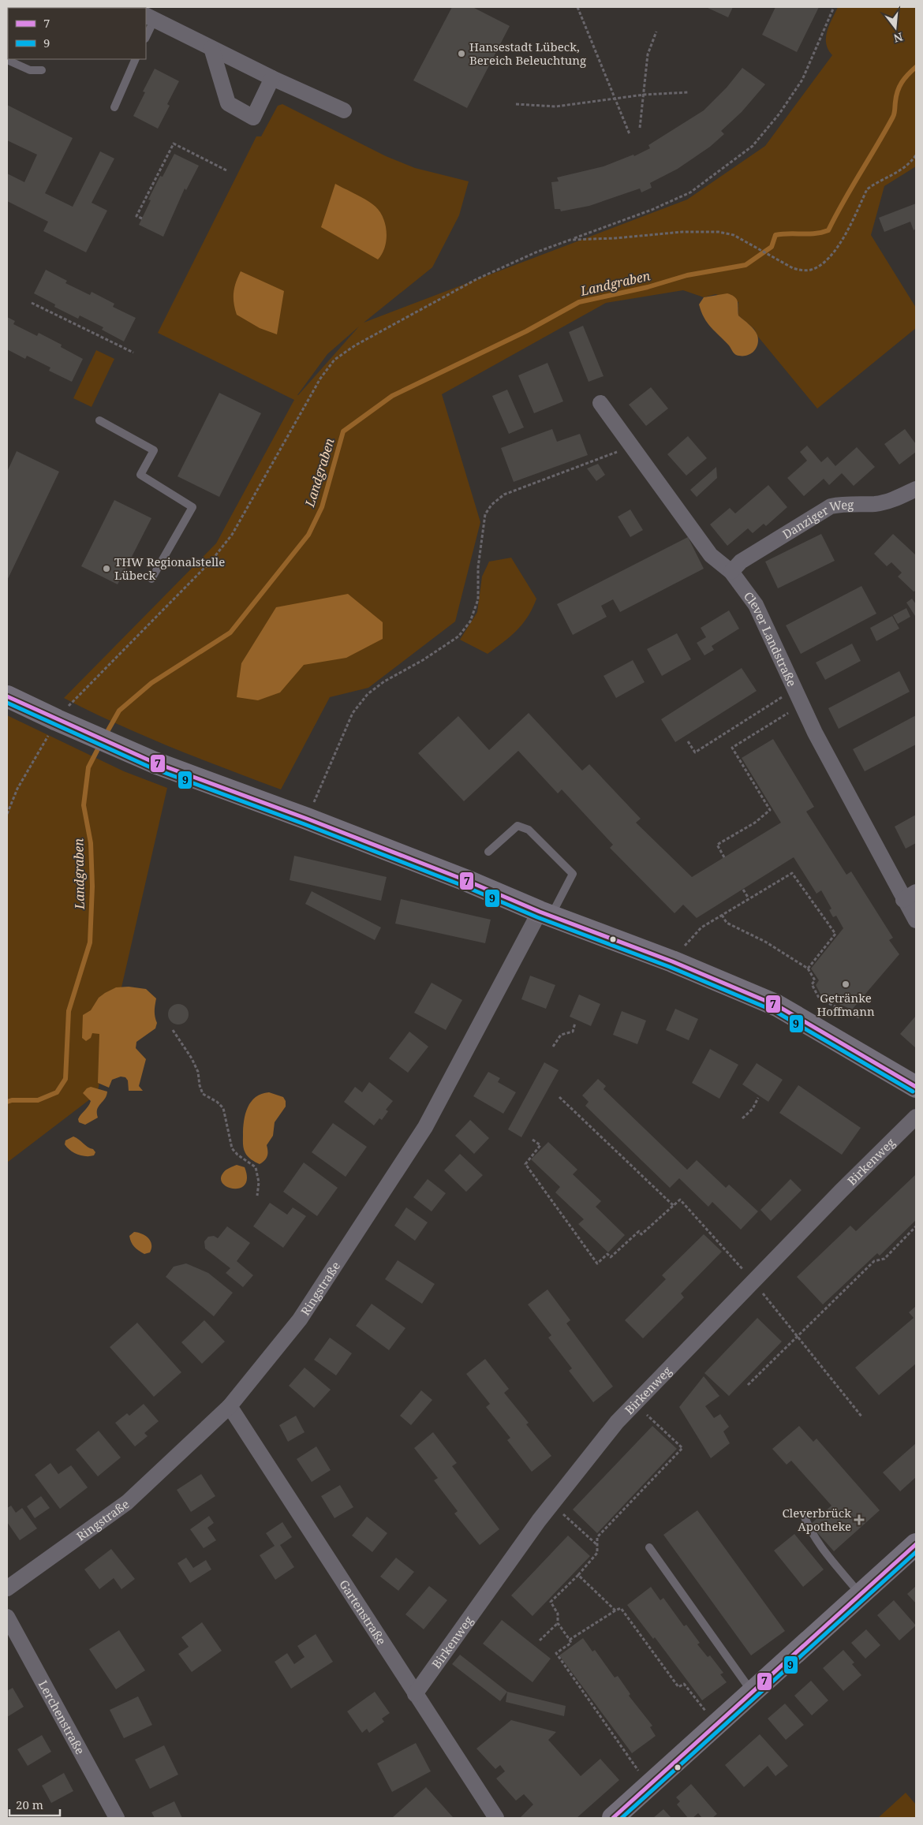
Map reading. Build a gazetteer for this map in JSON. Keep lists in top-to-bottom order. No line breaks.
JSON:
{"streets":{"street":["Danziger Weg","Clever Landstraße","Birkenweg","Ringstraße","Gartenstraße","Lerchenstraße"]},"crossings":[["Danziger Weg","Clever Landstraße"],["Birkenweg","Gartenstraße"],["Ringstraße","Gartenstraße"]],"water":["Landgraben"],"places":{"other":["Hansestadt Lübeck, Bereich Beleuchtung","THW Regionalstelle Lübeck","Getränke Hoffmann"],"health":["Cleverbrück Apotheke"]},"lines":["transit line 7","transit line 9"],"legend":["7","9"],"scale_bar":"20 m","north":"bottom"}
